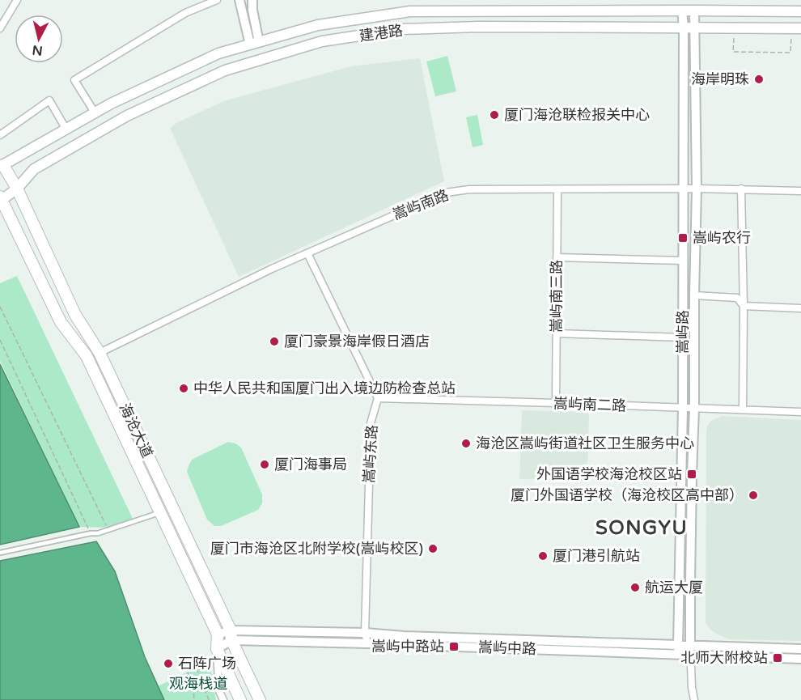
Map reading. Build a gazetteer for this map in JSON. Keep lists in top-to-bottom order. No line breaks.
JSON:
{"streets":{"main road":["建港路","海沧大道"],"street":["嵩屿南路","嵩屿南三路","嵩屿路","嵩屿南二路","嵩屿东路","嵩屿中路"]},"crossings":[["建港路","嵩屿路"],["建港路","海沧大道"],["嵩屿南路","嵩屿南三路"],["嵩屿南路","嵩屿路"],["嵩屿南路","海沧大道"],["嵩屿南三路","嵩屿南二路"],["嵩屿路","嵩屿南二路"],["嵩屿路","嵩屿中路"],["嵩屿南二路","嵩屿东路"],["海沧大道","嵩屿中路"],["嵩屿东路","嵩屿中路"]],"districts":["SONGYU"],"parks":["观海栈道"],"places":{"other":["海岸明珠","厦门海沧联检报关中心","厦门豪景海岸假日酒店","中华人民共和国厦门出入境边防检查总站","海沧区嵩屿街道社区卫生服务中心","厦门海事局","厦门外国语学校（海沧校区高中部）","厦门市海沧区北附学校(嵩屿校区)","厦门港引航站","航运大厦","石阵广场"],"transit":["嵩屿农行","外国语学校海沧校区站","嵩屿中路站","北师大附校站"]},"north":"bottom"}
